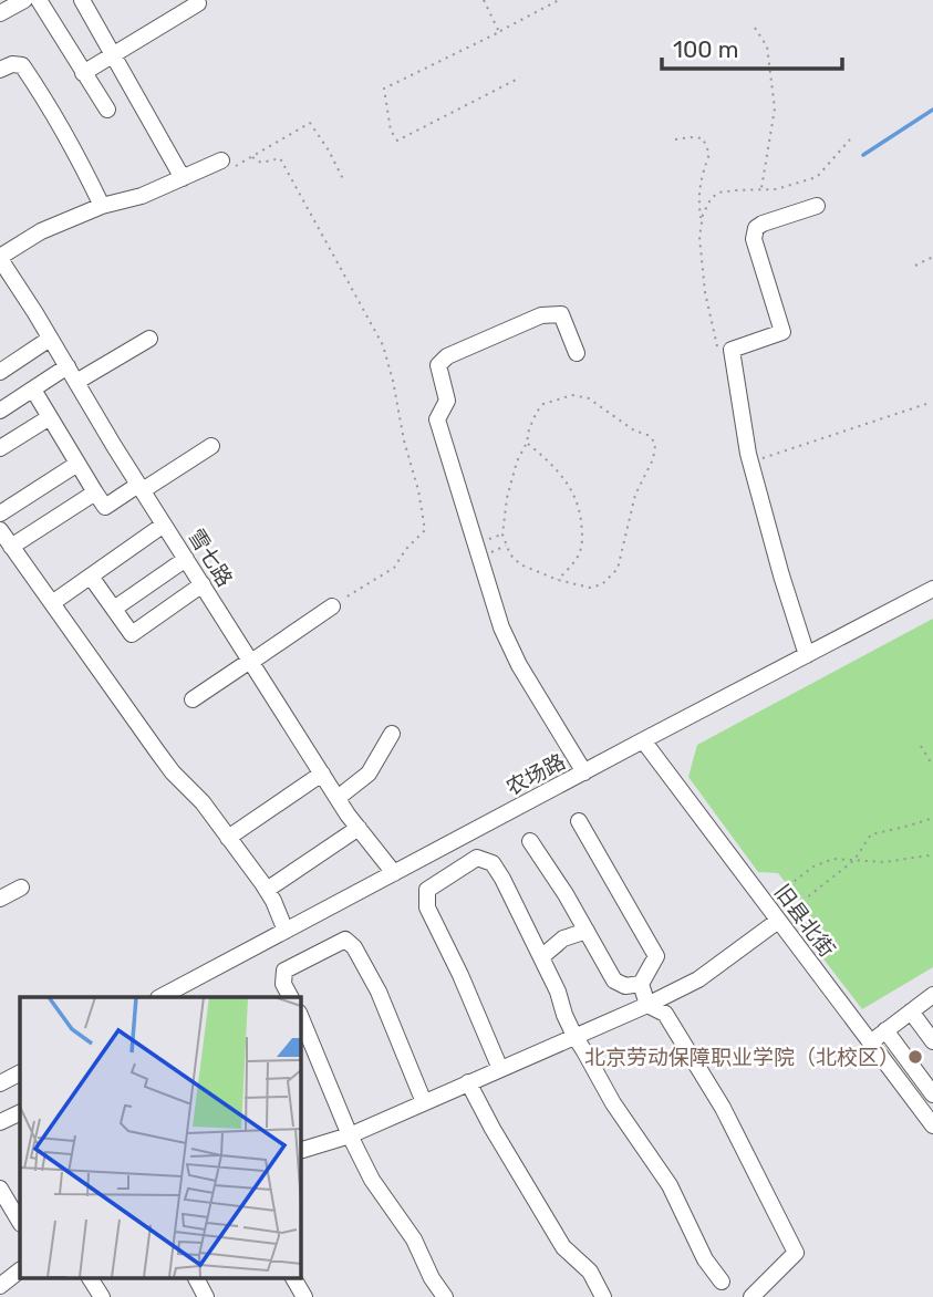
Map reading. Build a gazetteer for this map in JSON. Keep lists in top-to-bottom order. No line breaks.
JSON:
{"streets":{"street":["雪七路","农场路","旧县北街"]},"crossings":[["雪七路","农场路"],["农场路","旧县北街"]],"places":["北京劳动保障职业学院（北校区）"],"scale_bar":"100 m"}
